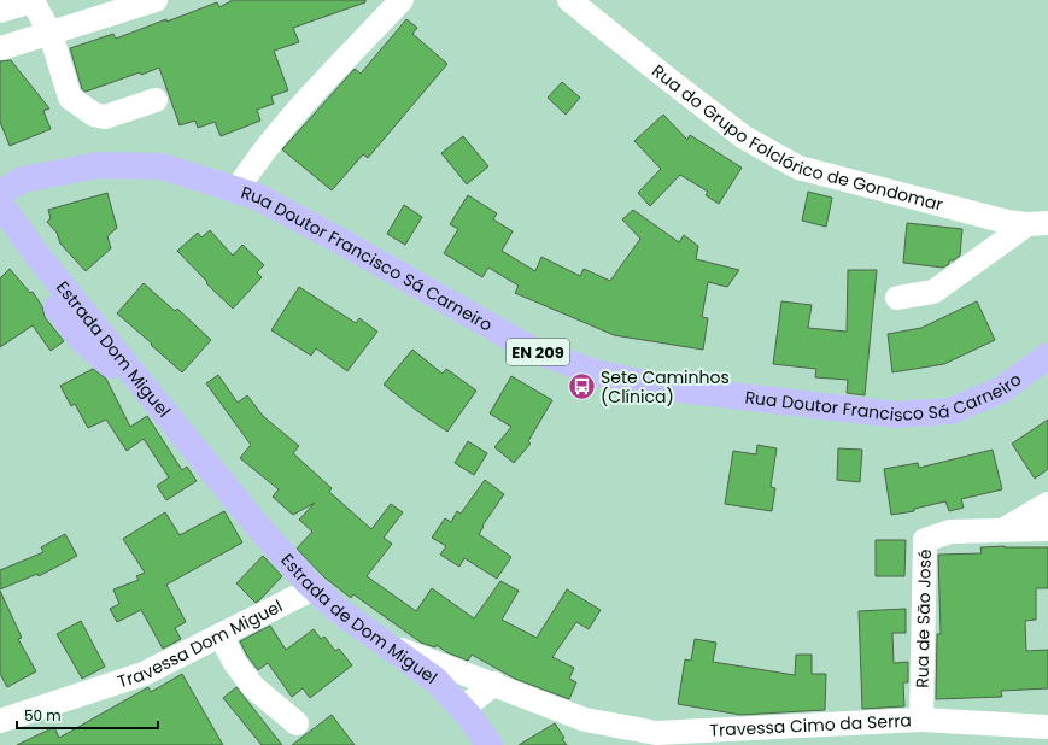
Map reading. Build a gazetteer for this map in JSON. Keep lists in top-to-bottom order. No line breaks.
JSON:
{"streets":{"main road":["Rua Doutor Francisco Sá Carneiro","Estrada Dom Miguel","EN 209","Estrada de Dom Miguel"],"street":["Rua do Grupo Folclórico de Gondomar","Rua de São José","Travessa Dom Miguel","Travessa Cimo da Serra"]},"crossings":[["Rua Doutor Francisco Sá Carneiro","Estrada Dom Miguel"],["Estrada Dom Miguel","Estrada de Dom Miguel"],["Estrada de Dom Miguel","Travessa Dom Miguel"],["Estrada de Dom Miguel","Travessa Cimo da Serra"],["Rua de São José","Travessa Cimo da Serra"]],"places":{"bus stop":["Sete Caminhos (Clínica)"]},"scale_bar":"50 m"}
